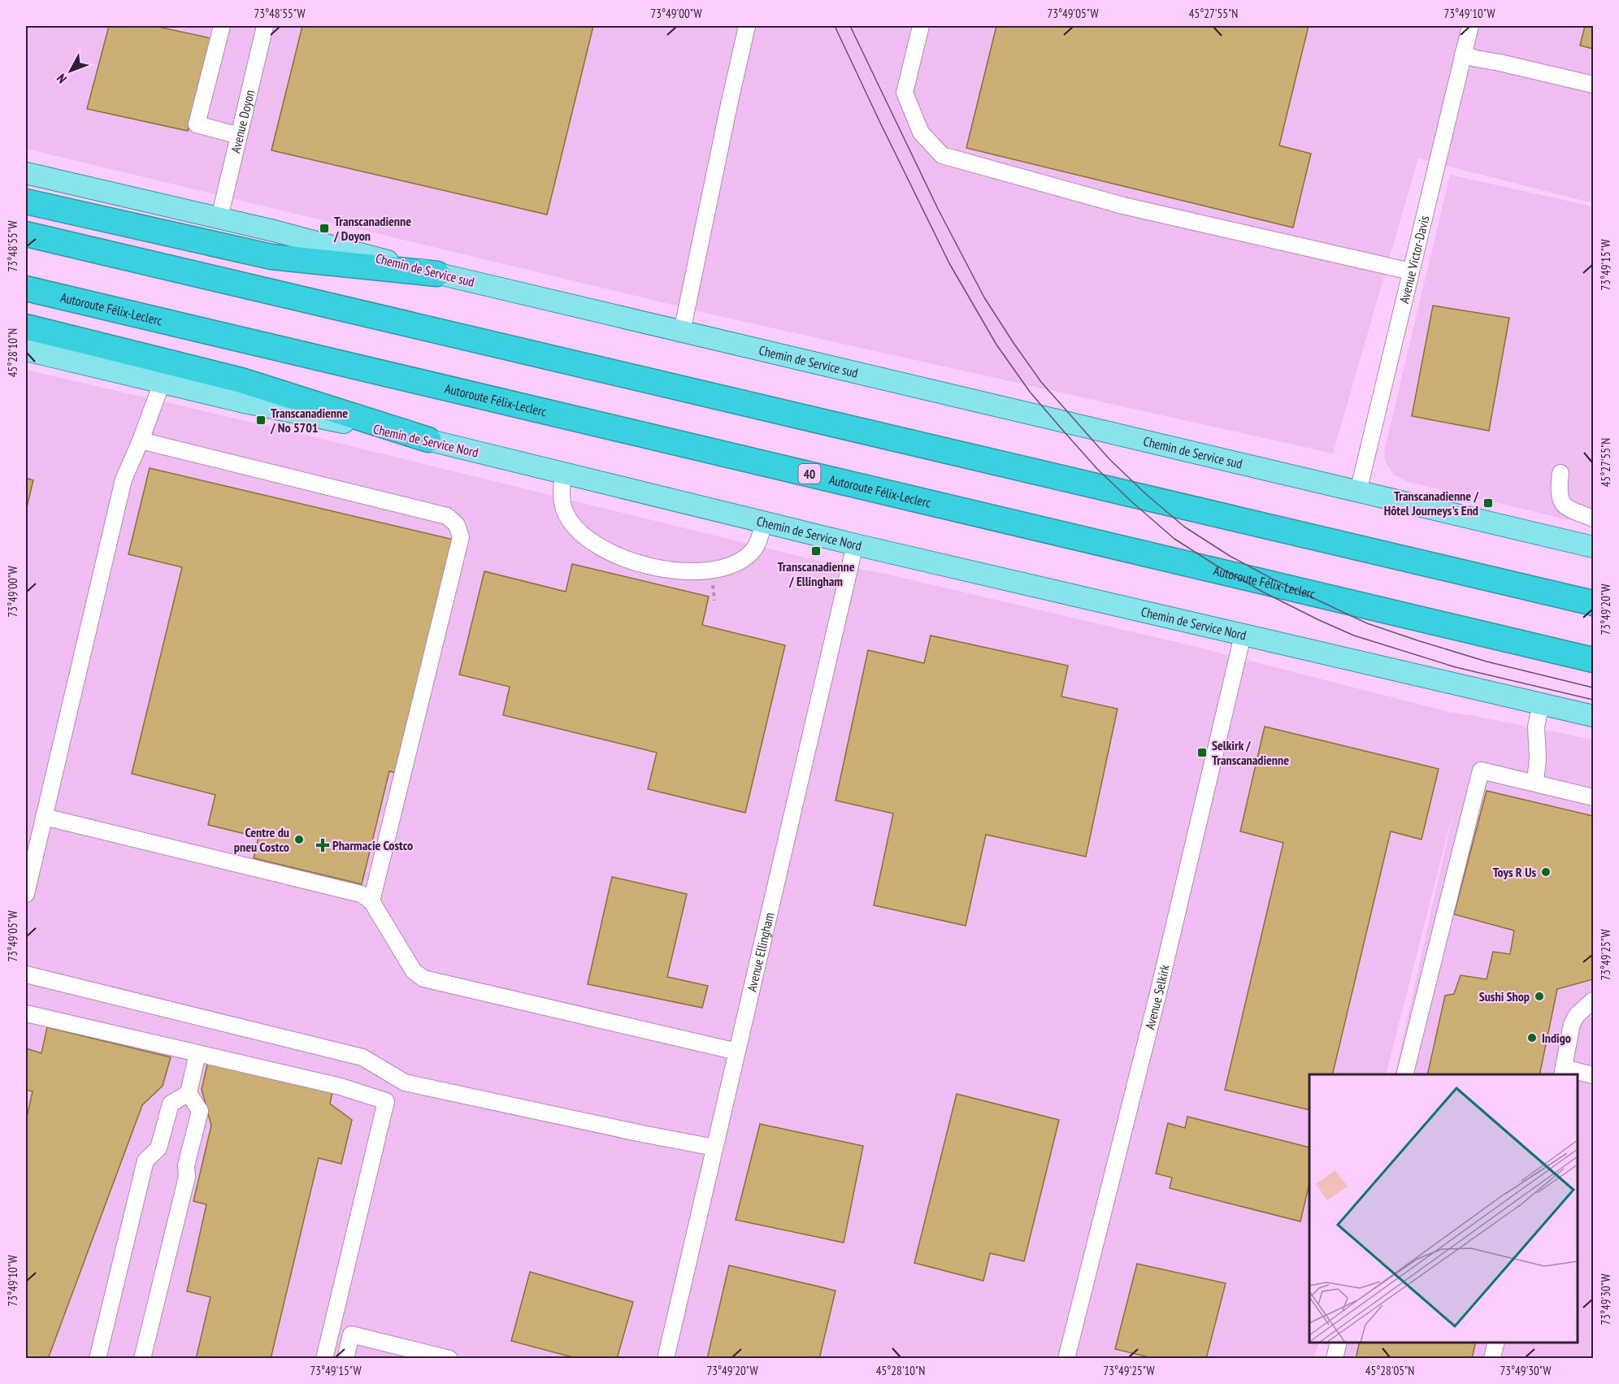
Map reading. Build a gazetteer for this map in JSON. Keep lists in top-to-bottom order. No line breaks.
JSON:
{"streets":{"highway":["Autoroute Félix-Leclerc","40"],"main road":["Chemin de Service sud","Chemin de Service Nord"],"street":["Avenue Doyon","Avenue Victor-Davis","Avenue Ellingham","Avenue Selkirk"]},"crossings":[["Avenue Doyon","Chemin de Service sud"],["Avenue Victor-Davis","Chemin de Service sud"],["Chemin de Service Nord","Avenue Ellingham"],["Chemin de Service Nord","Avenue Selkirk"]],"places":{"transit":["Transcanadienne / Doyon","Transcanadienne / No 5701","Transcanadienne / Hôtel Journeys's End","Transcanadienne / Ellingham","Selkirk / Transcanadienne"],"other":["Centre du pneu Costco","Toys R Us","Sushi Shop","Indigo"],"health":["Pharmacie Costco"]},"north":"bottom left","coordinates":["73°48'55\"W","73°49'00\"W","73°49'05\"W","45°27'55\"N","73°49'10\"W","73°49'15\"W","45°28'10\"N","73°49'20\"W","73°49'25\"W","73°49'30\"W","45°28'05\"N"]}
